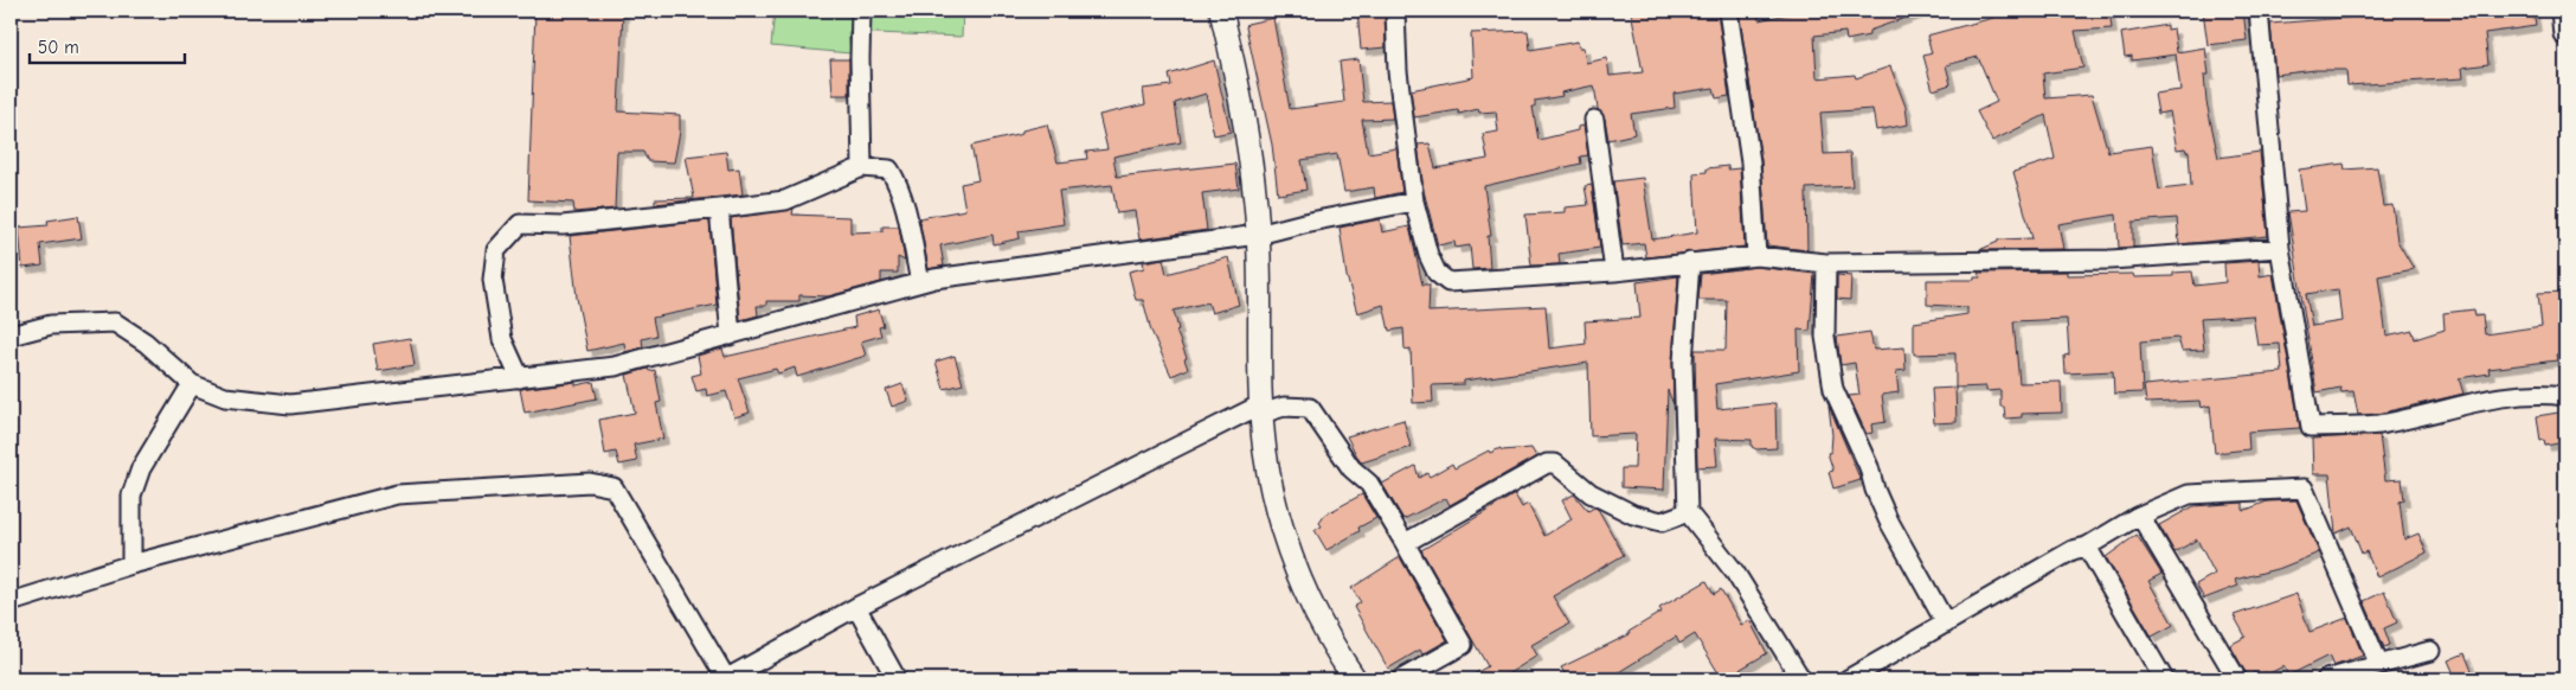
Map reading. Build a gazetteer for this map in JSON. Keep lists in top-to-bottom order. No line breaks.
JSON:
{"scale_bar":"50 m"}
